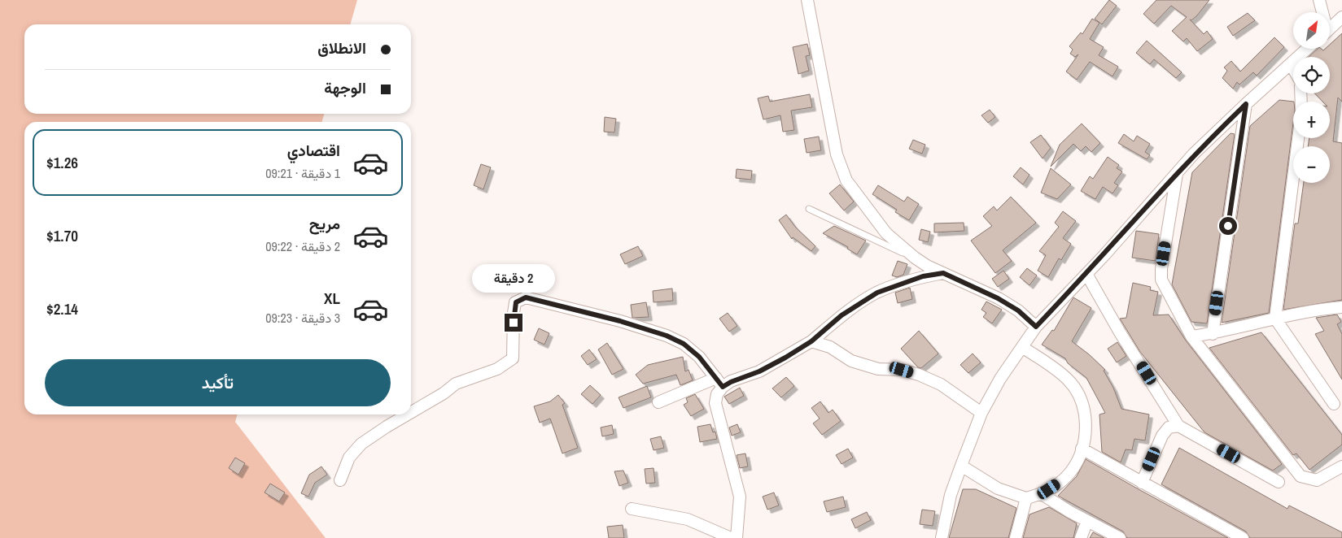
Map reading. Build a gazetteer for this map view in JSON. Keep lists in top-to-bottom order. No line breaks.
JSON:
{"north":"top right","page":{"map_buttons":["+","−"],"banner":["الانطلاق","الوجهة"],"list":[{"name":"اقتصادي","note":"1 دقيقة · 09:21","value":"$1.26"},{"name":"مريح","note":"2 دقيقة · 09:22","value":"$1.70"},{"name":"XL","note":"3 دقيقة · 09:23","value":"$2.14"}],"bubble":"2 دقيقة","buttons":"تأكيد"}}
